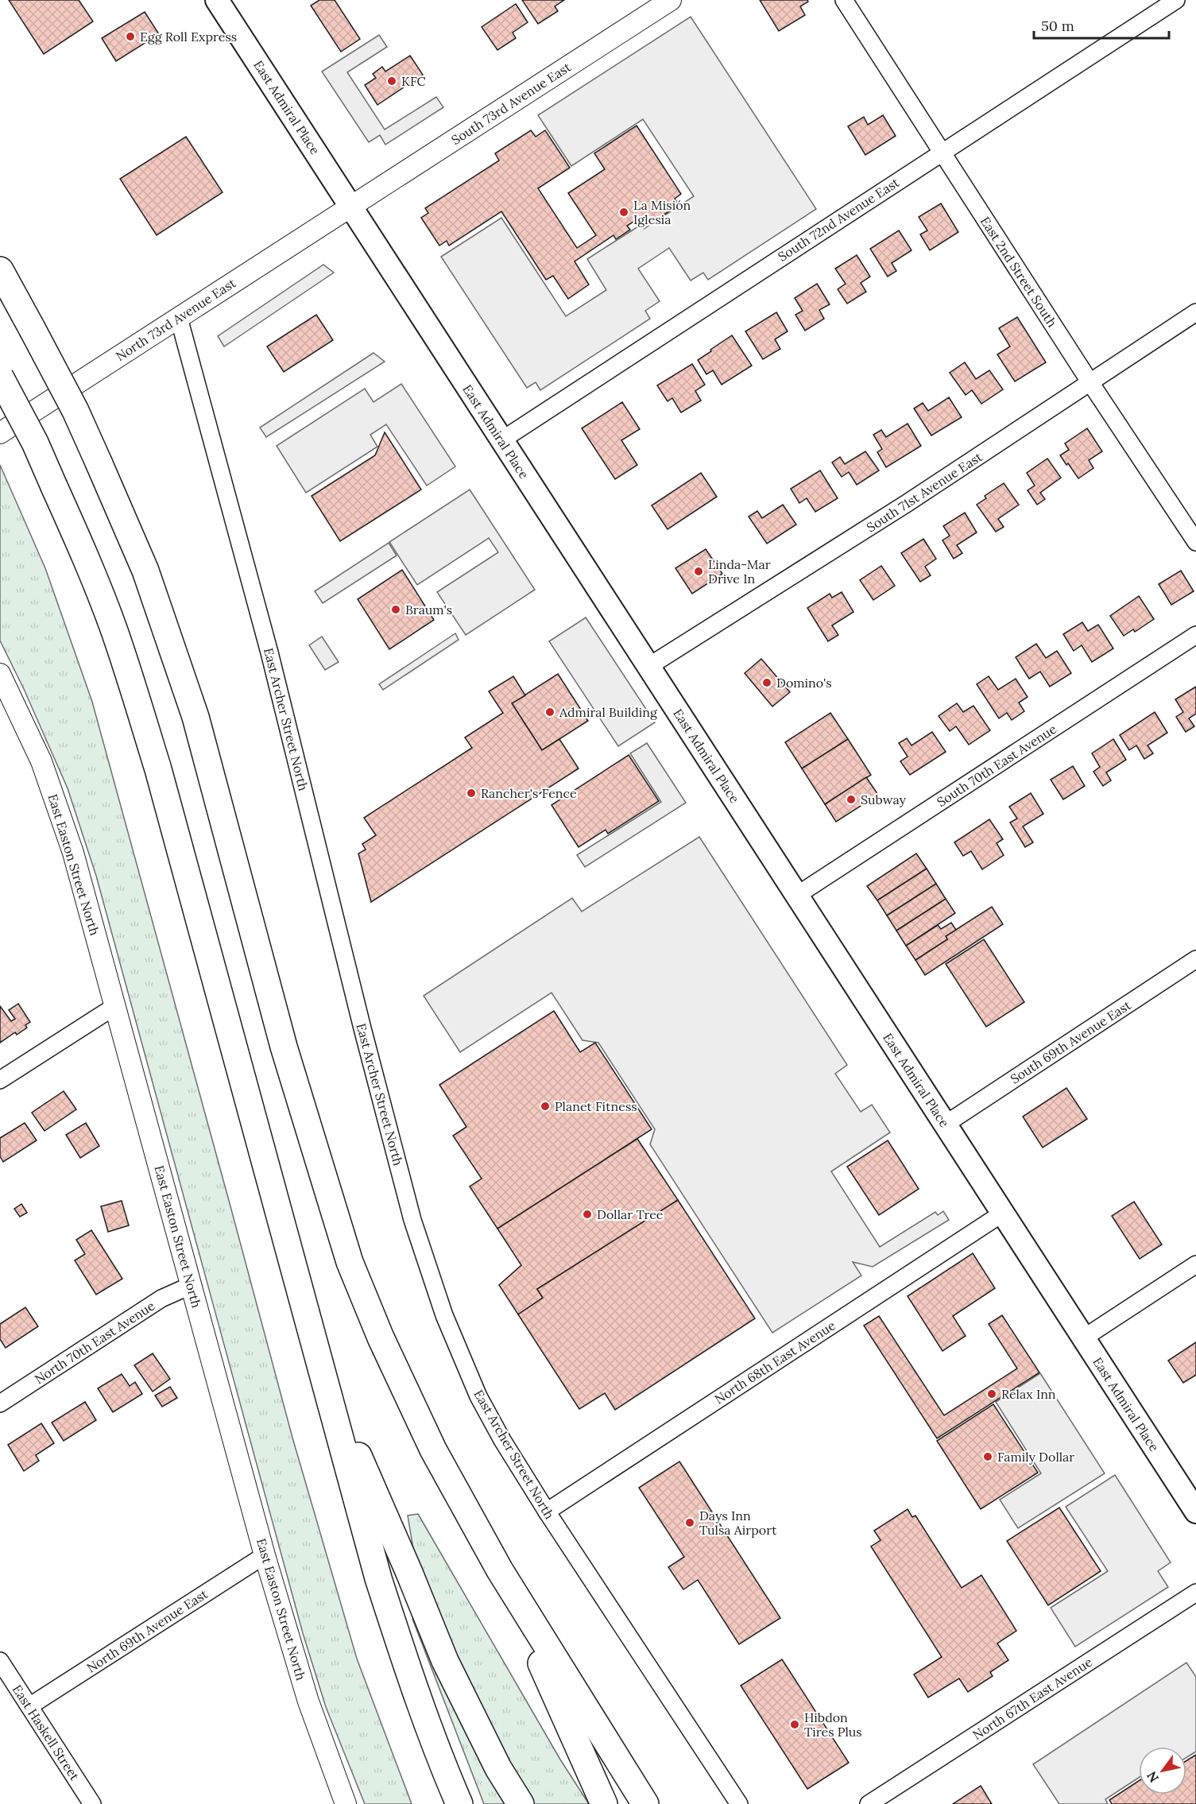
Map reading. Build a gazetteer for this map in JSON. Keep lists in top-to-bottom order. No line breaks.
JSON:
{"streets":{"main road":["East Admiral Place"],"street":["South 73rd Avenue East","South 72nd Avenue East","East 2nd Street South","North 73rd Avenue East","South 71st Avenue East","East Archer Street North","South 70th East Avenue","East Easton Street North","South 69th Avenue East","North 70th East Avenue","North 68th East Avenue","North 69th Avenue East","North 67th East Avenue","East Haskell Street"]},"crossings":[["South 73rd Avenue East","East Admiral Place"],["South 73rd Avenue East","North 73rd Avenue East"],["East Admiral Place","South 72nd Avenue East"],["East Admiral Place","North 73rd Avenue East"],["East Admiral Place","South 71st Avenue East"],["East Admiral Place","South 70th East Avenue"],["East Admiral Place","South 69th Avenue East"],["East Admiral Place","North 68th East Avenue"],["South 72nd Avenue East","East 2nd Street South"],["East 2nd Street South","South 71st Avenue East"],["North 73rd Avenue East","East Archer Street North"],["East Archer Street North","North 68th East Avenue"],["East Easton Street North","North 70th East Avenue"],["East Easton Street North","North 69th Avenue East"],["North 69th Avenue East","East Haskell Street"]],"places":["Egg Roll Express","KFC","La Misión Iglesia","Linda-Mar Drive In","Braum's","Domino's","Admiral Building","Rancher's Fence","Subway","Planet Fitness","Dollar Tree","Relax Inn","Family Dollar","Days Inn Tulsa Airport","Hibdon Tires Plus"],"scale_bar":"50 m","north":"bottom left"}
